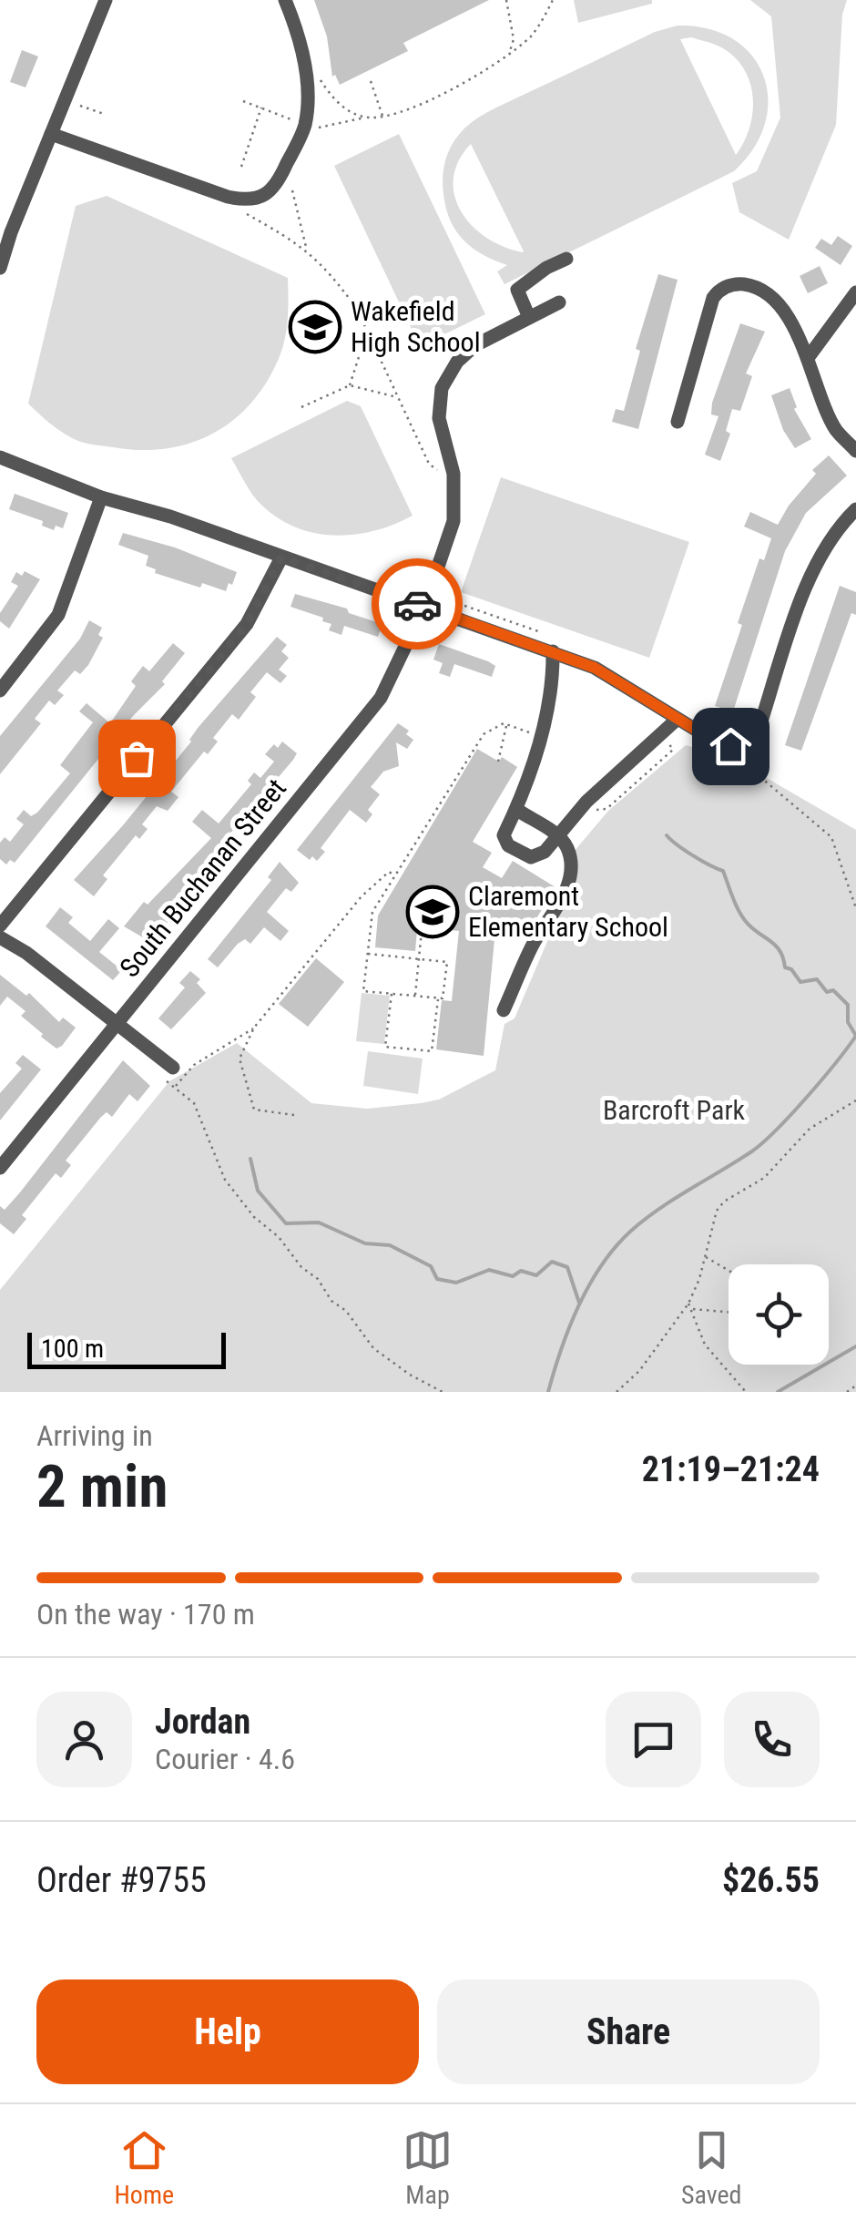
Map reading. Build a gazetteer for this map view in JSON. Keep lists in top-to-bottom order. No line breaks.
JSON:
{"streets":{"street":["South Buchanan Street"]},"parks":["Barcroft Park"],"places":{"school or university":["Wakefield High School","Claremont Elementary School"]},"scale_bar":"100 m","page":{"scale":"100 m","heading":["2 min","Arriving in","21:19–21:24"],"panel":["Jordan","Courier · 4.6","Order #9755","$26.55"],"bar":"On the way · 170 m","buttons":["Help","Share"],"tabs":["Home","Map","Saved"]}}
